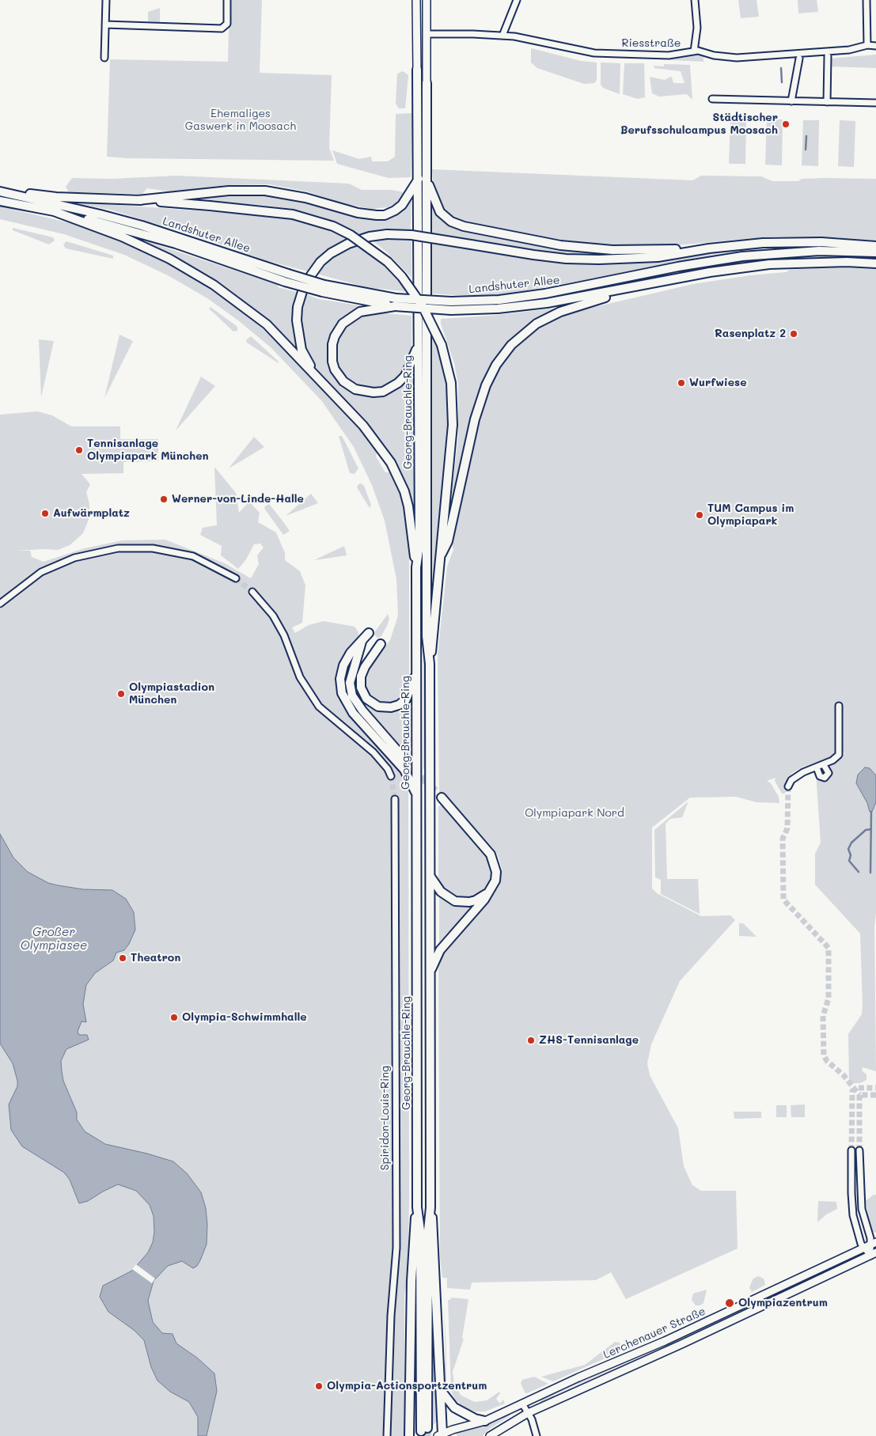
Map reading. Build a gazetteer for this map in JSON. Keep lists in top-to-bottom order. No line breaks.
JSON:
{"streets":{"highway":["Landshuter Allee","Georg-Brauchle-Ring"],"main road":["Lerchenauer Straße"],"street":["Riesstraße","Spiridon-Louis-Ring"]},"crossings":[["Riesstraße","Georg-Brauchle-Ring"],["Landshuter Allee","Georg-Brauchle-Ring"]],"water":["Großer Olympiasee"],"parks":["Ehemaliges Gaswerk in Moosach","Olympiapark Nord"],"places":["Städtischer Berufsschulcampus Moosach","Rasenplatz 2","Wurfwiese","Tennisanlage Olympiapark München","Werner-von-Linde-Halle","Aufwärmplatz","TUM Campus im Olympiapark","Olympiastadion München","Theatron","Olympia-Schwimmhalle","ZHS-Tennisanlage","Olympiazentrum","Olympia-Actionsportzentrum"]}
